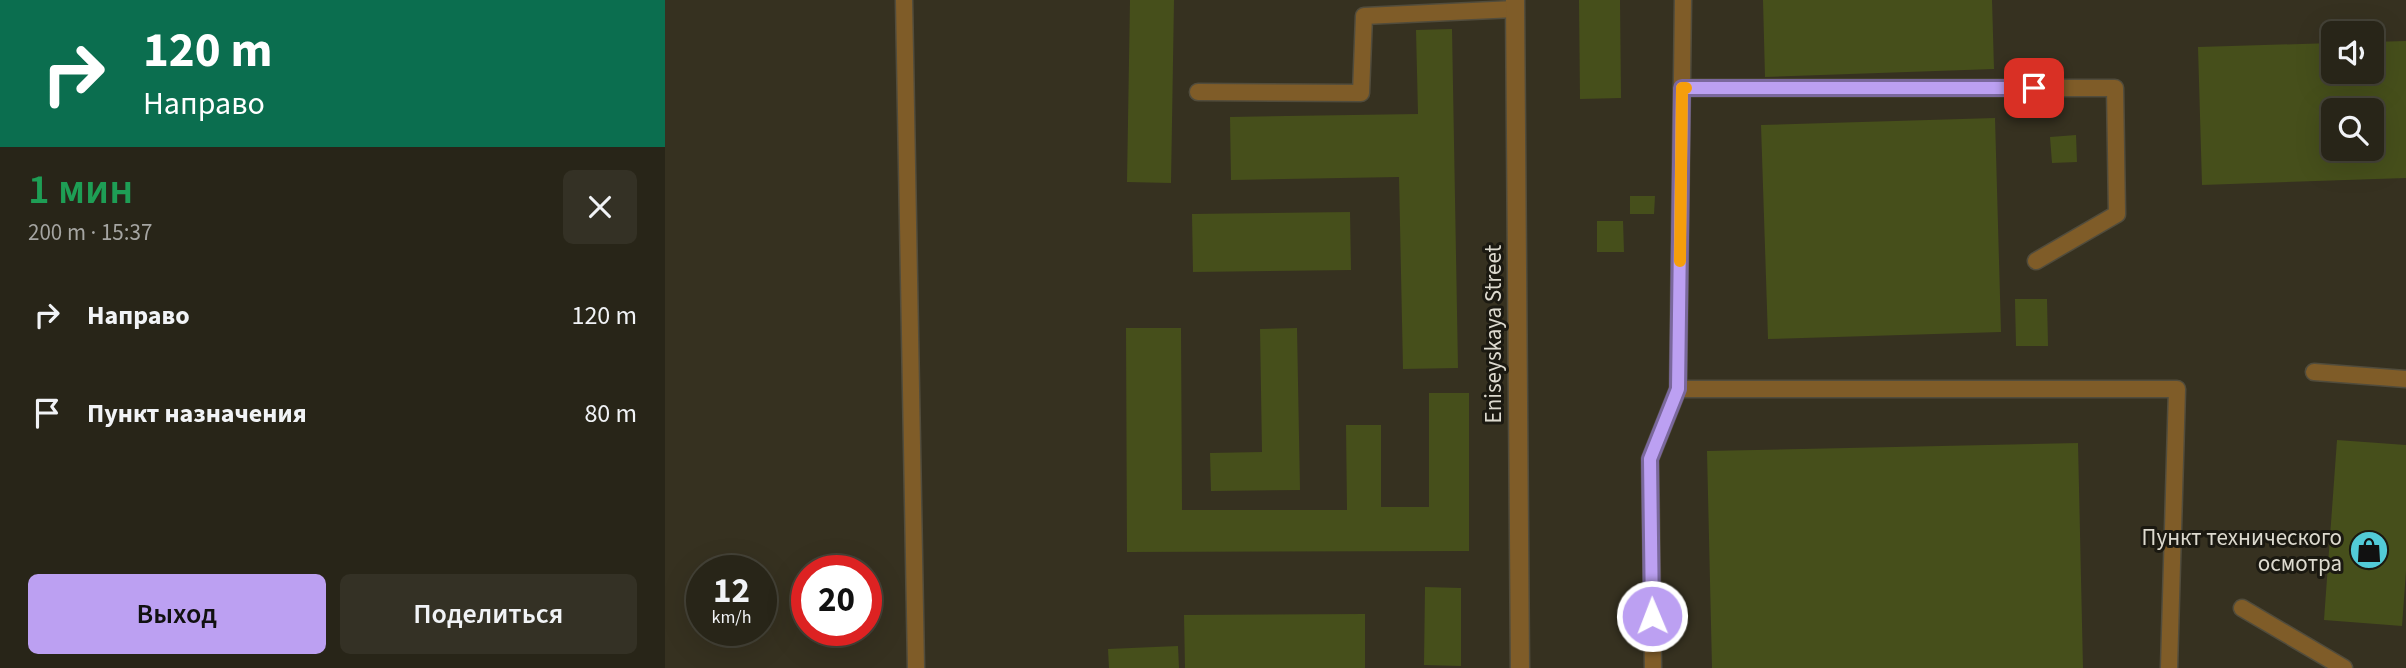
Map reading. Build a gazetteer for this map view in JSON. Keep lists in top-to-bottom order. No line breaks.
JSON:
{"streets":{"street":["Eniseyskaya Street"]},"places":{"shop":["Пункт технического осмотра"]},"page":{"turn":["120 m","Направо"],"heading":["1 мин","200 m · 15:37"],"list":[{"name":"Направо","value":"120 m"},{"name":"Пункт назначения","value":"80 m"}],"speed":"12 km/h","limit":"20","buttons":["Выход","Поделиться"]}}
